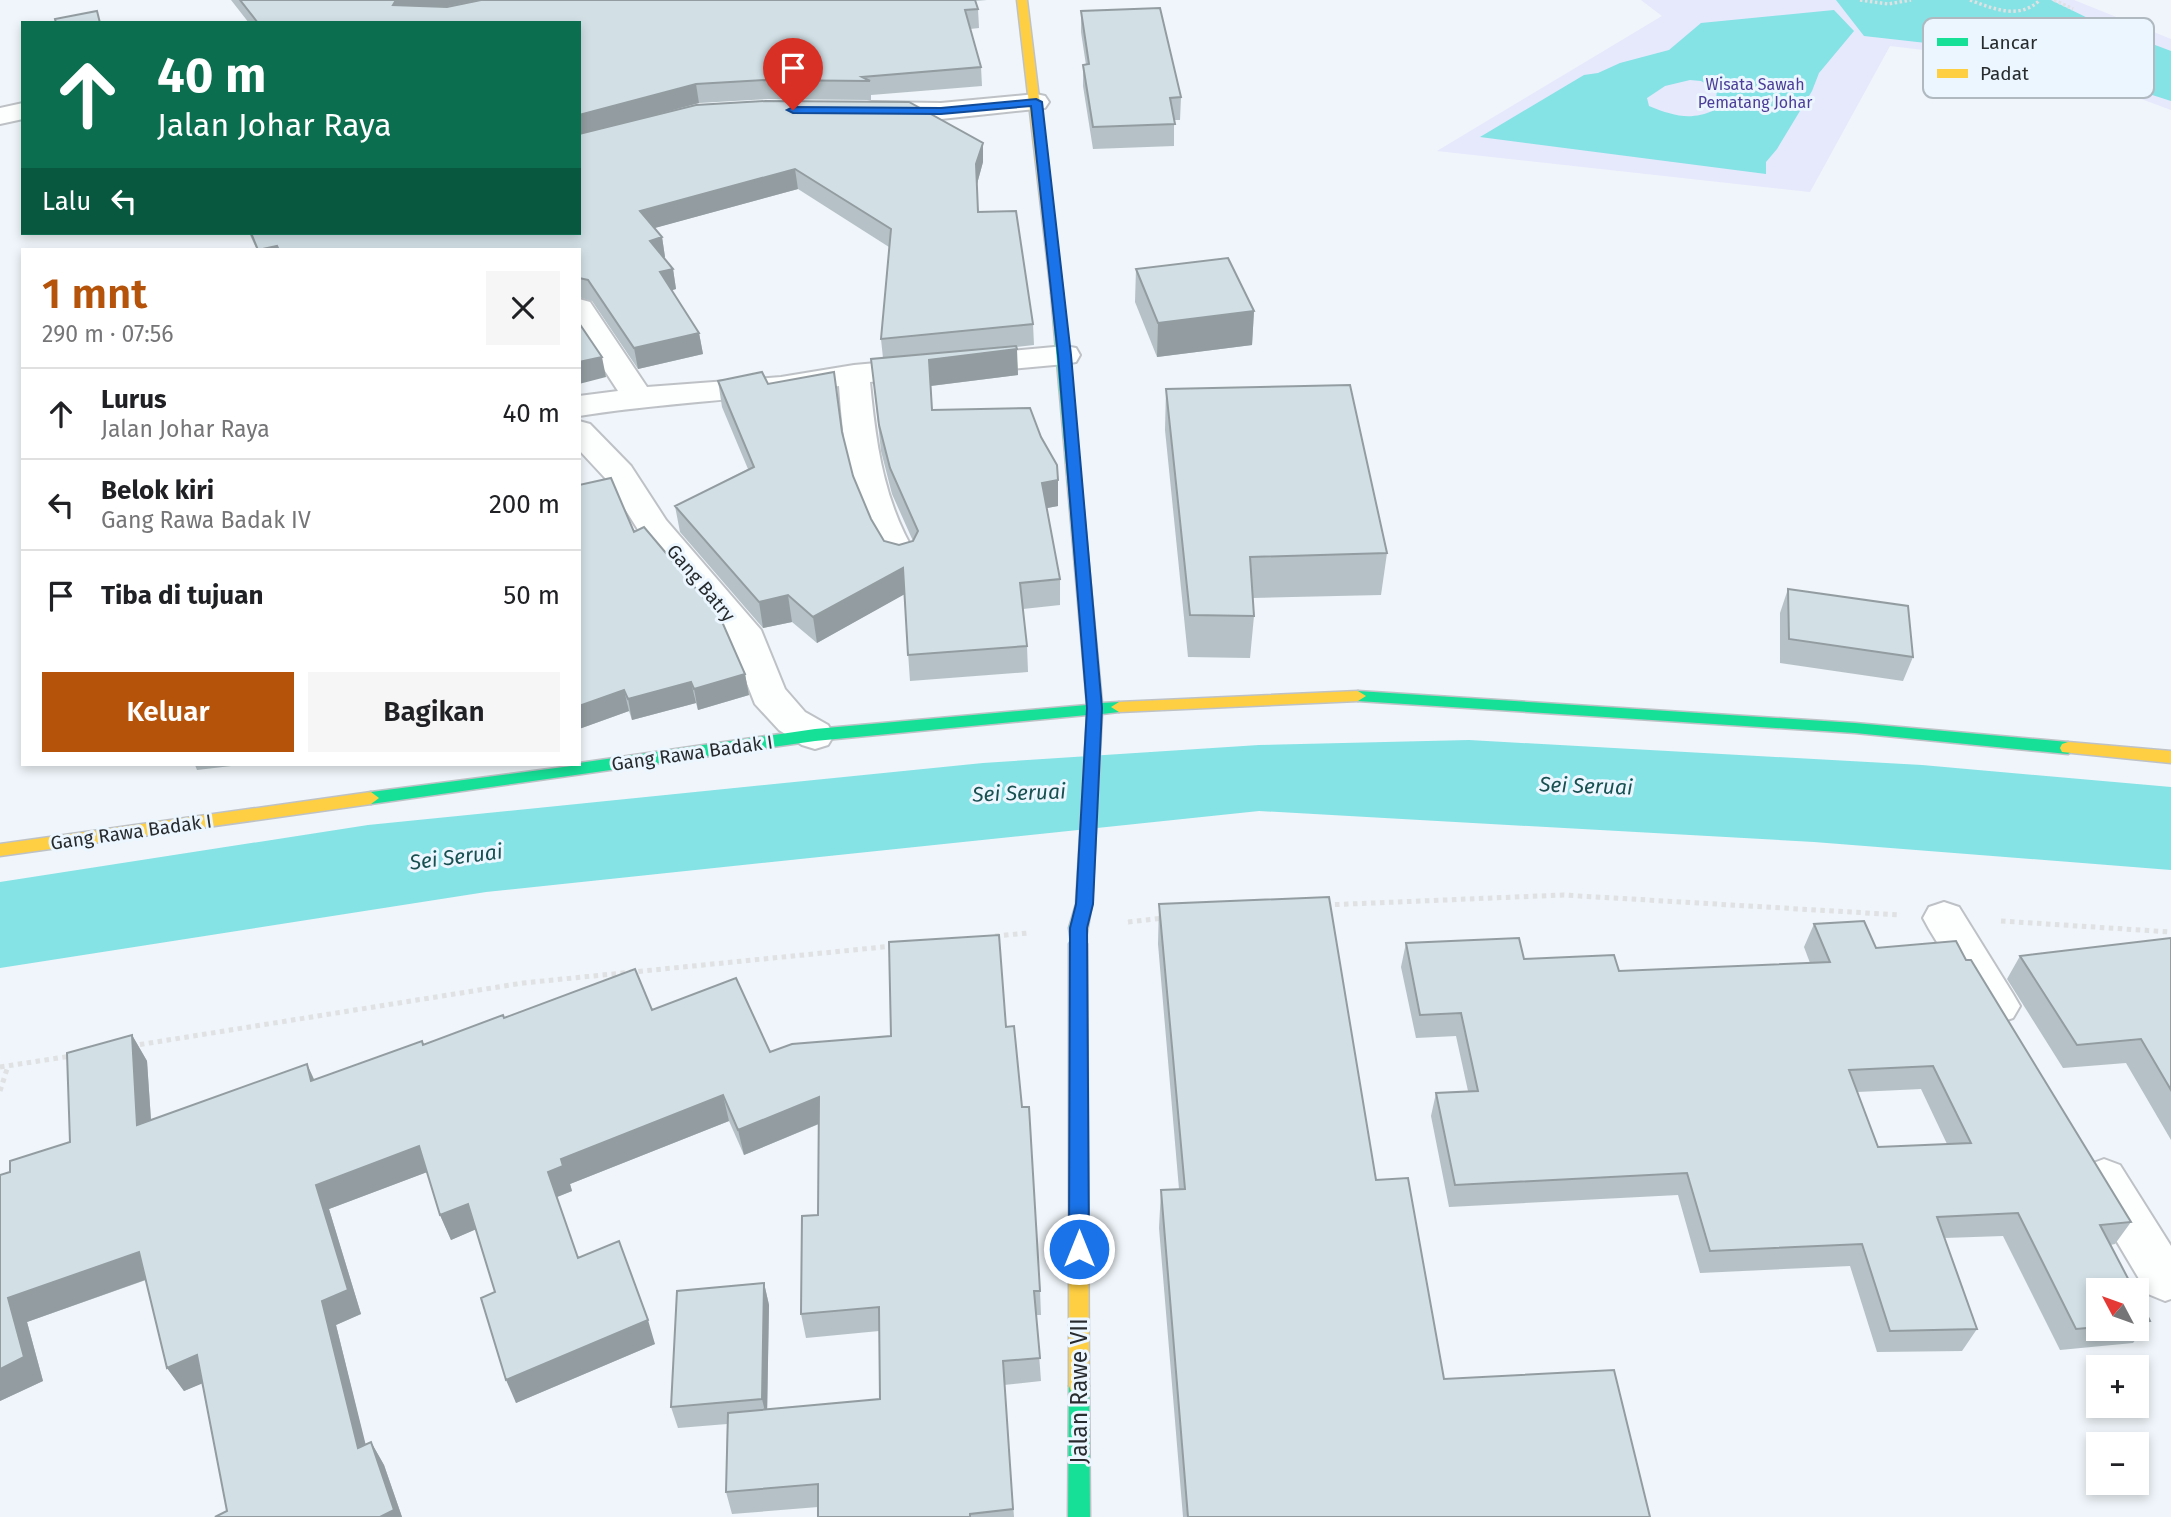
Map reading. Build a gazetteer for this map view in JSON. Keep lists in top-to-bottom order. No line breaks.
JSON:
{"streets":{"street":["Gang Batry","Gang Rawa Badak I","Jalan Rawe VII"]},"crossings":[["Gang Batry","Gang Rawa Badak I"],["Gang Rawa Badak I","Jalan Rawe VII"]],"water":["Sei Seruai"],"parks":["Wisata Sawah Pematang Johar"],"legend":["Lancar","Padat"],"north":"top left","page":{"turn":["40 m","Jalan Johar Raya"],"then":"Lalu","heading":["1 mnt","290 m · 07:56"],"list":[{"name":"Lurus","note":"Jalan Johar Raya","value":"40 m"},{"name":"Belok kiri","note":"Gang Rawa Badak IV","value":"200 m"},{"name":"Tiba di tujuan","value":"50 m"}],"buttons":["Keluar","Bagikan"],"map_buttons":["+","−"]}}
